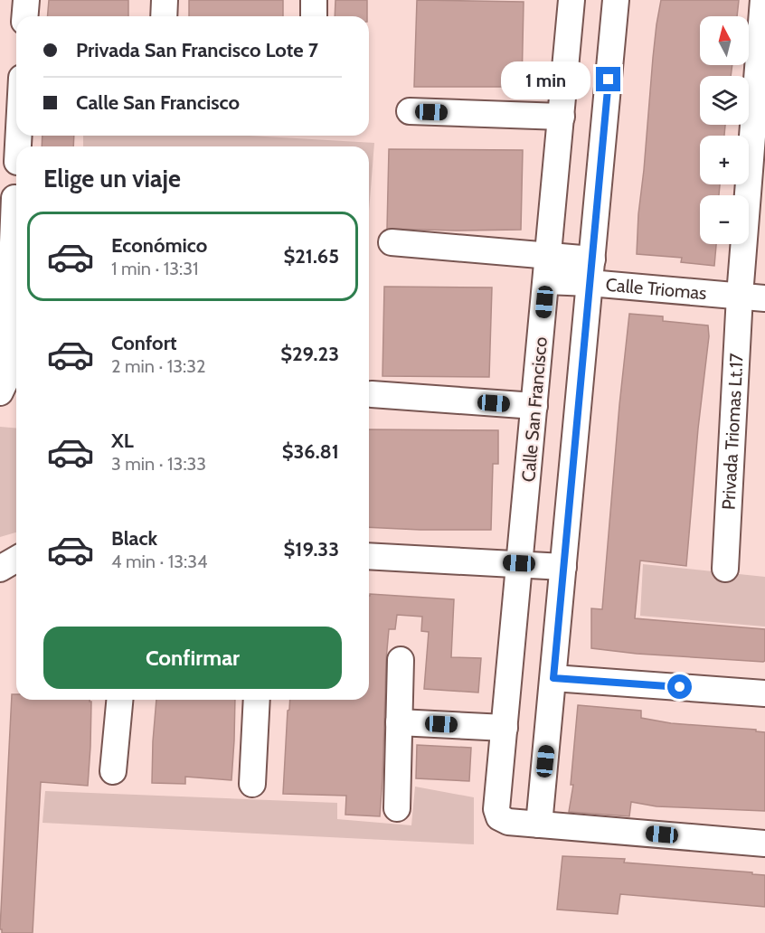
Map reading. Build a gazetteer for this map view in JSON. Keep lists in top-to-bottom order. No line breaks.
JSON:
{"streets":{"street":["Calle Triomas","Calle San Francisco","Privada Triomas Lt.17"]},"crossings":[["Calle Triomas","Calle San Francisco"],["Calle Triomas","Privada Triomas Lt.17"]],"north":"top","page":{"map_buttons":["+","−"],"banner":["Privada San Francisco Lote 7","Calle San Francisco"],"bubble":"1 min","heading":"Elige un viaje","list":[{"name":"Económico","note":"1 min · 13:31","value":"$21.65"},{"name":"Confort","note":"2 min · 13:32","value":"$29.23"},{"name":"XL","note":"3 min · 13:33","value":"$36.81"},{"name":"Black","note":"4 min · 13:34","value":"$19.33"}],"buttons":"Confirmar"}}
